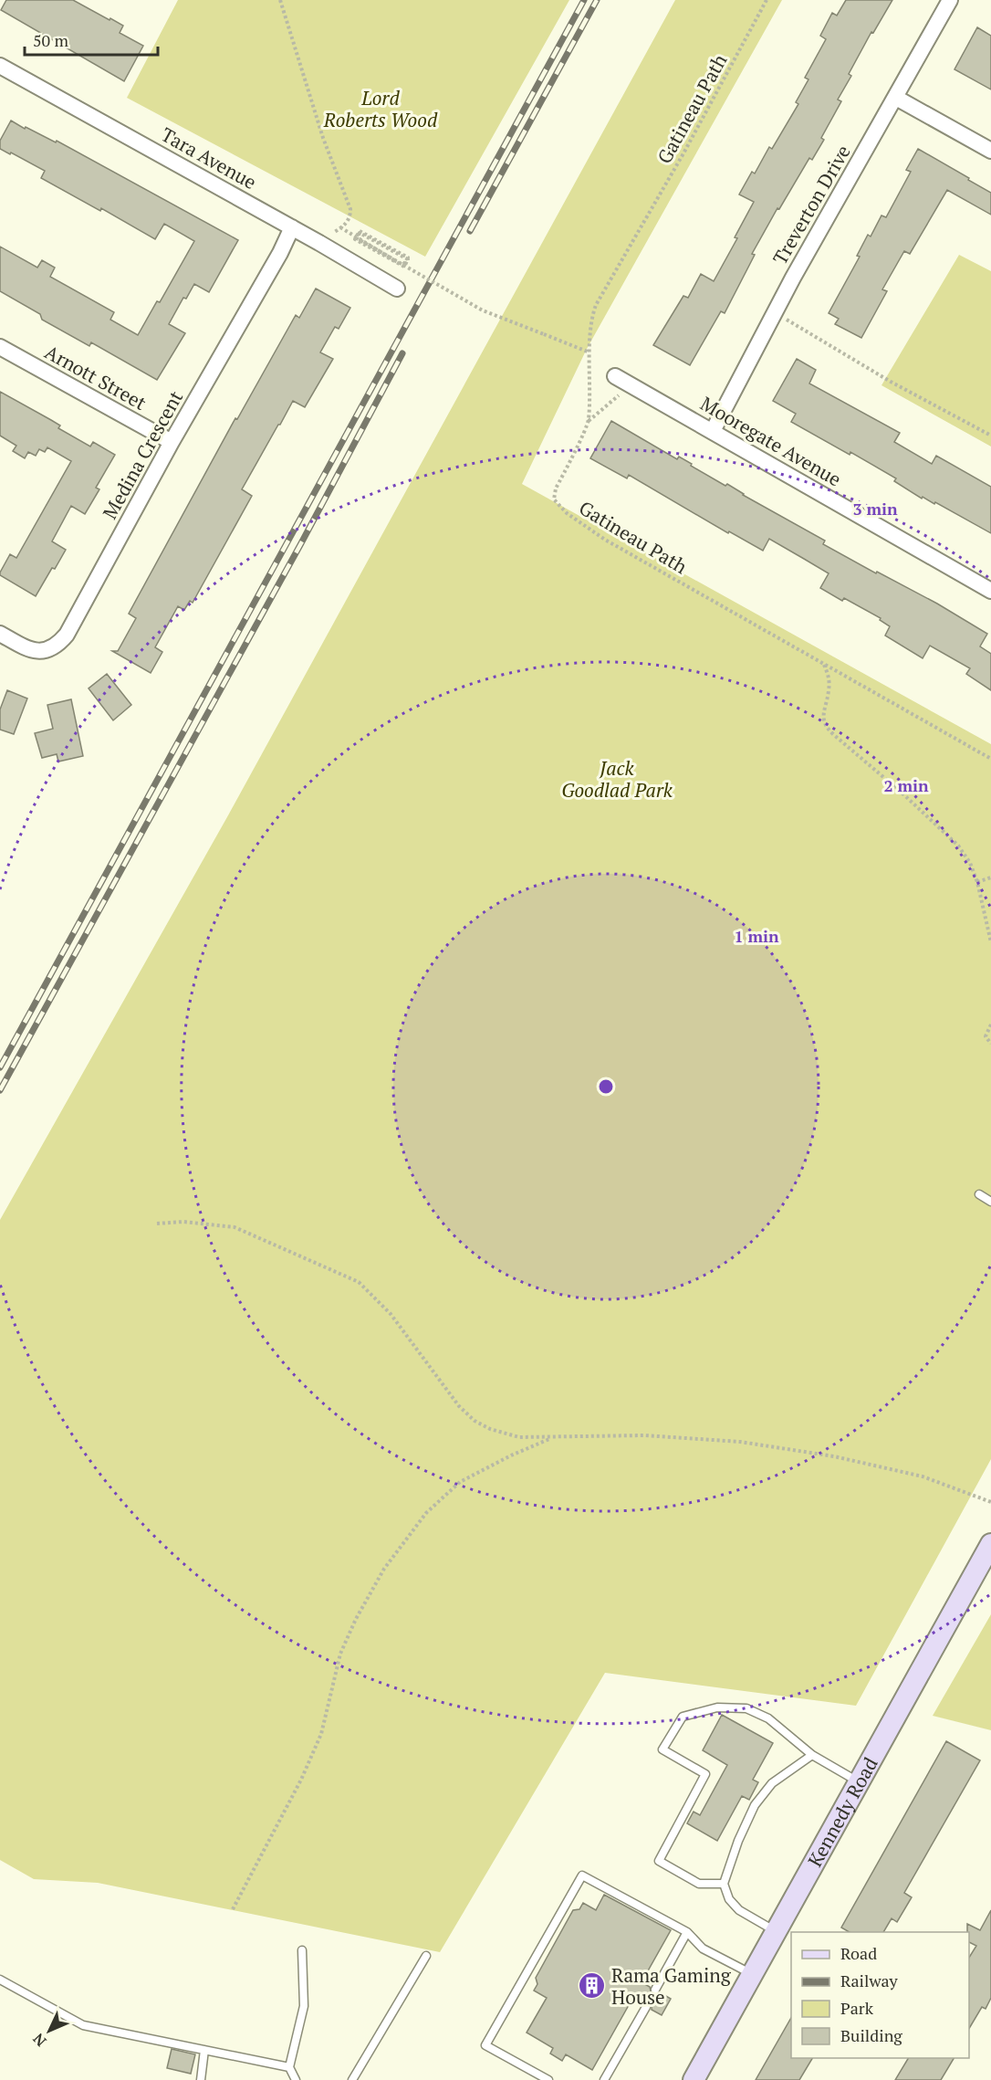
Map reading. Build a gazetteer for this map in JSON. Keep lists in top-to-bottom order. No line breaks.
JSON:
{"streets":{"main road":["Kennedy Road"],"street":["Tara Avenue","Treverton Drive","Arnott Street","Mooregate Avenue","Medina Crescent"],"path":["Gatineau Path"]},"crossings":[["Tara Avenue","Medina Crescent"],["Treverton Drive","Mooregate Avenue"],["Arnott Street","Medina Crescent"]],"parks":["Lord Roberts Wood","Jack Goodlad Park"],"places":{"building":["Rama Gaming House"]},"legend":["Road","Railway","Park","Building"],"scale_bar":"50 m","north":"bottom left","rings":["3 min","2 min","1 min"]}
